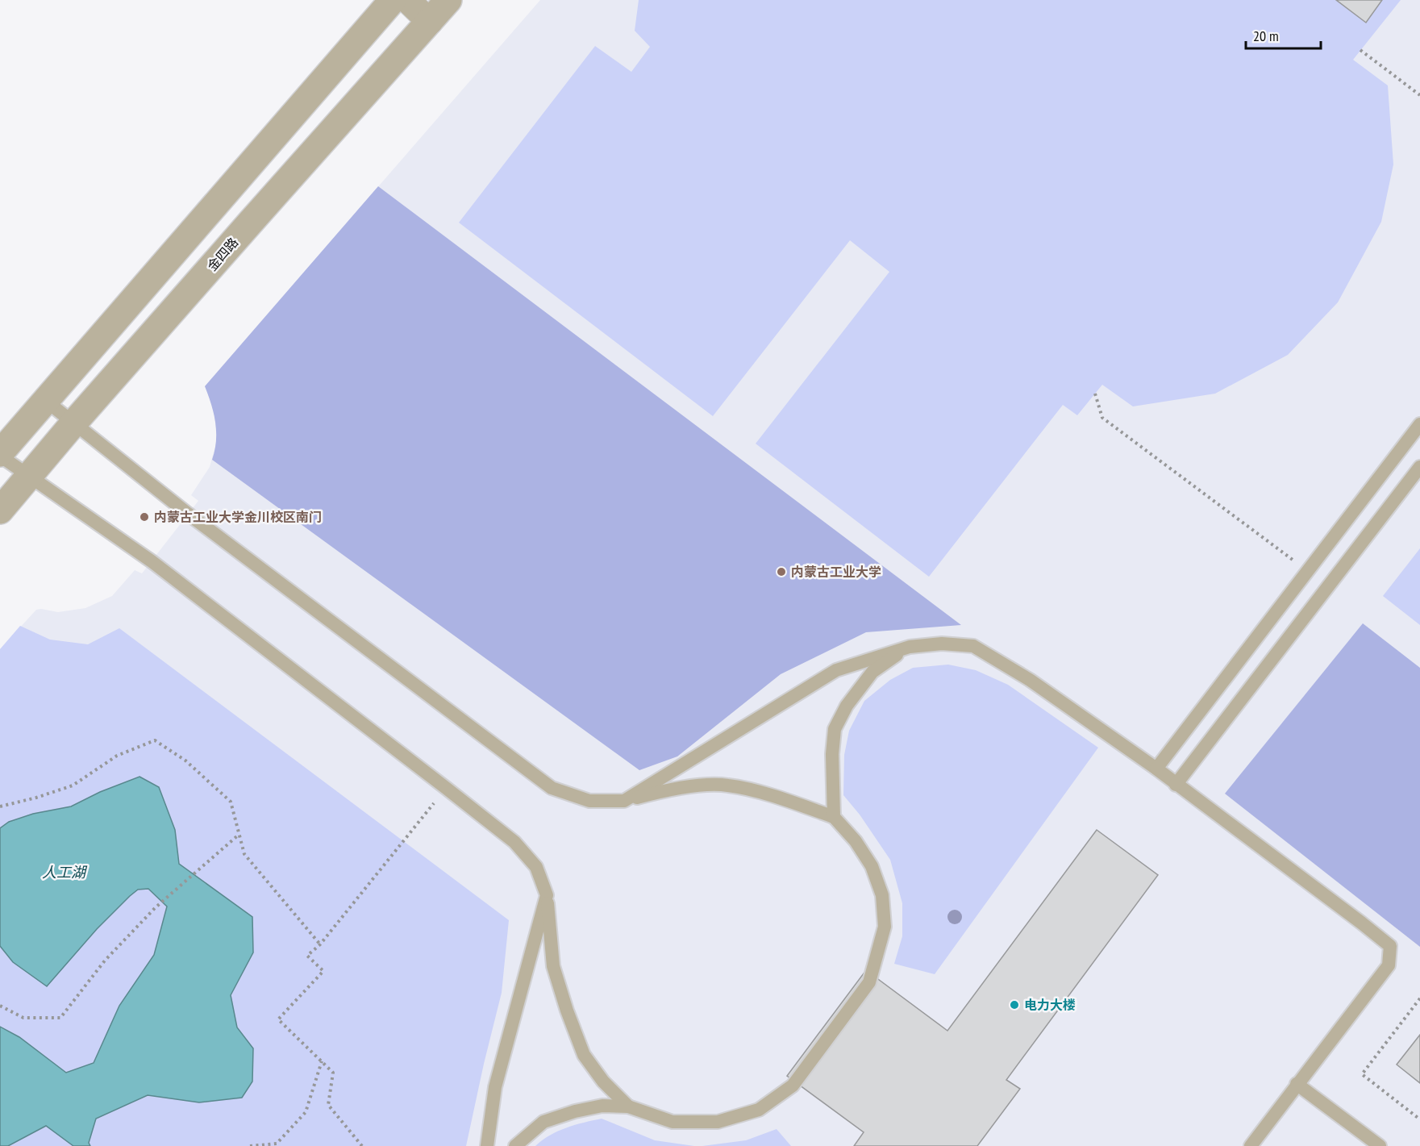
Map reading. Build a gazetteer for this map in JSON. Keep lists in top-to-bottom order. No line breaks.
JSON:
{"streets":{"street":["金四路"]},"water":["人工湖"],"places":["内蒙古工业大学金川校区南门","内蒙古工业大学","电力大楼"],"scale_bar":"20 m"}
